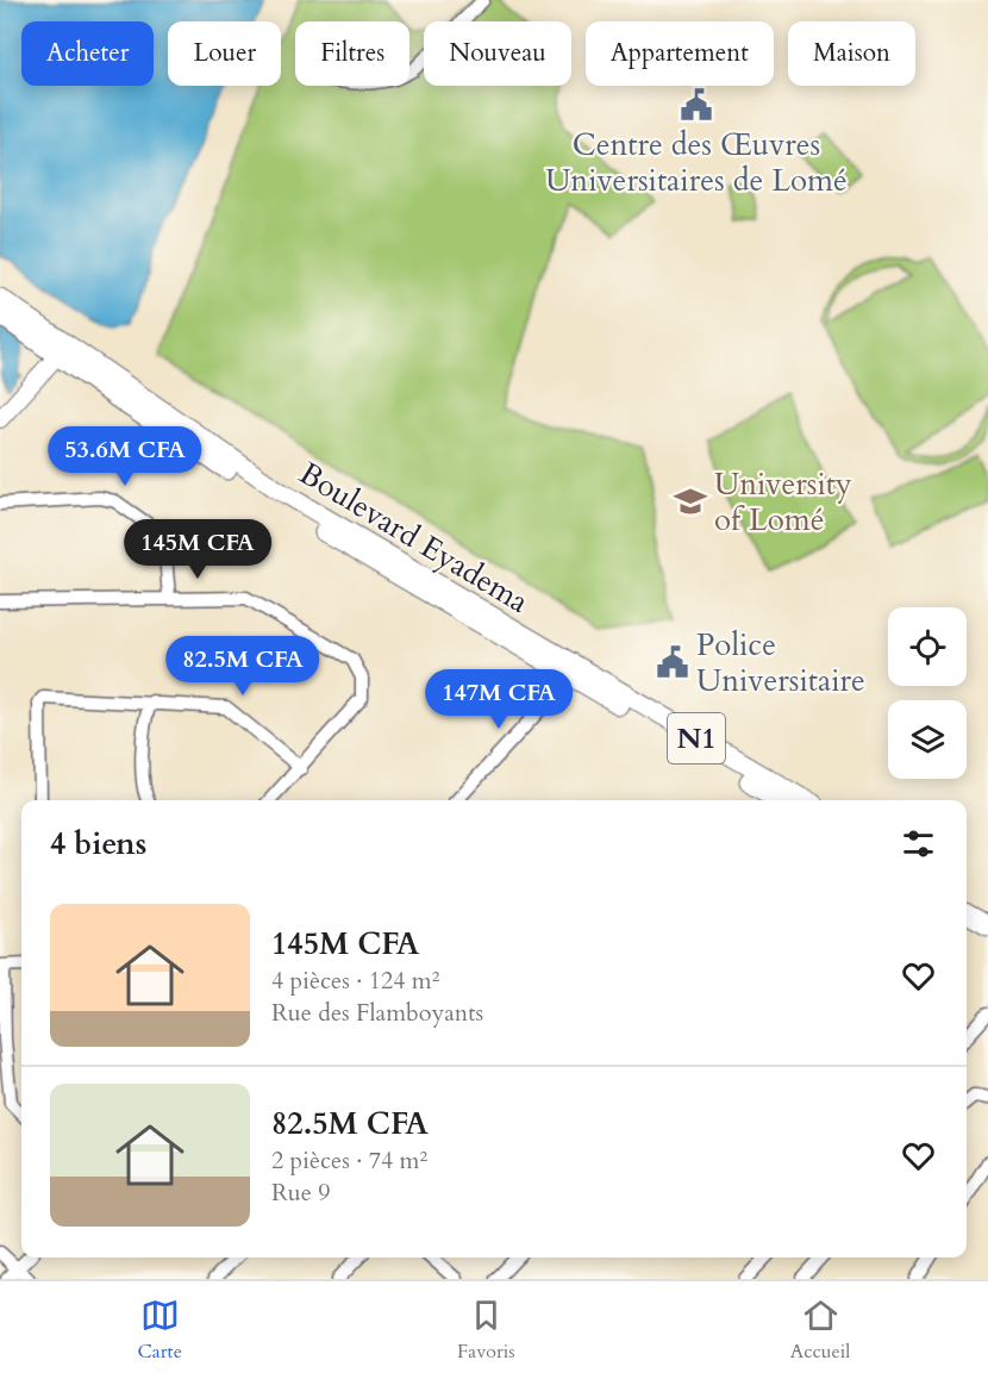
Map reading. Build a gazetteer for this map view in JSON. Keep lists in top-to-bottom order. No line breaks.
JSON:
{"streets":{"highway":["Boulevard Eyadema","N1"]},"crossings":[["Boulevard Eyadema","N1"]],"places":{"public building":["Centre des Œuvres Universitaires de Lomé","Police Universitaire"],"school or university":["University of Lomé"]},"page":{"chip":["Acheter","Louer","Filtres","Nouveau","Appartement","Maison"],"price":["53.6M CFA","145M CFA","82.5M CFA","147M CFA"],"heading":"4 biens","list":[{"name":"145M CFA","note":"4 pièces · 124 m² · Rue des Flamboyants"},{"name":"82.5M CFA","note":"2 pièces · 74 m² · Rue 9"}],"tabs":["Carte","Favoris","Accueil"]}}
